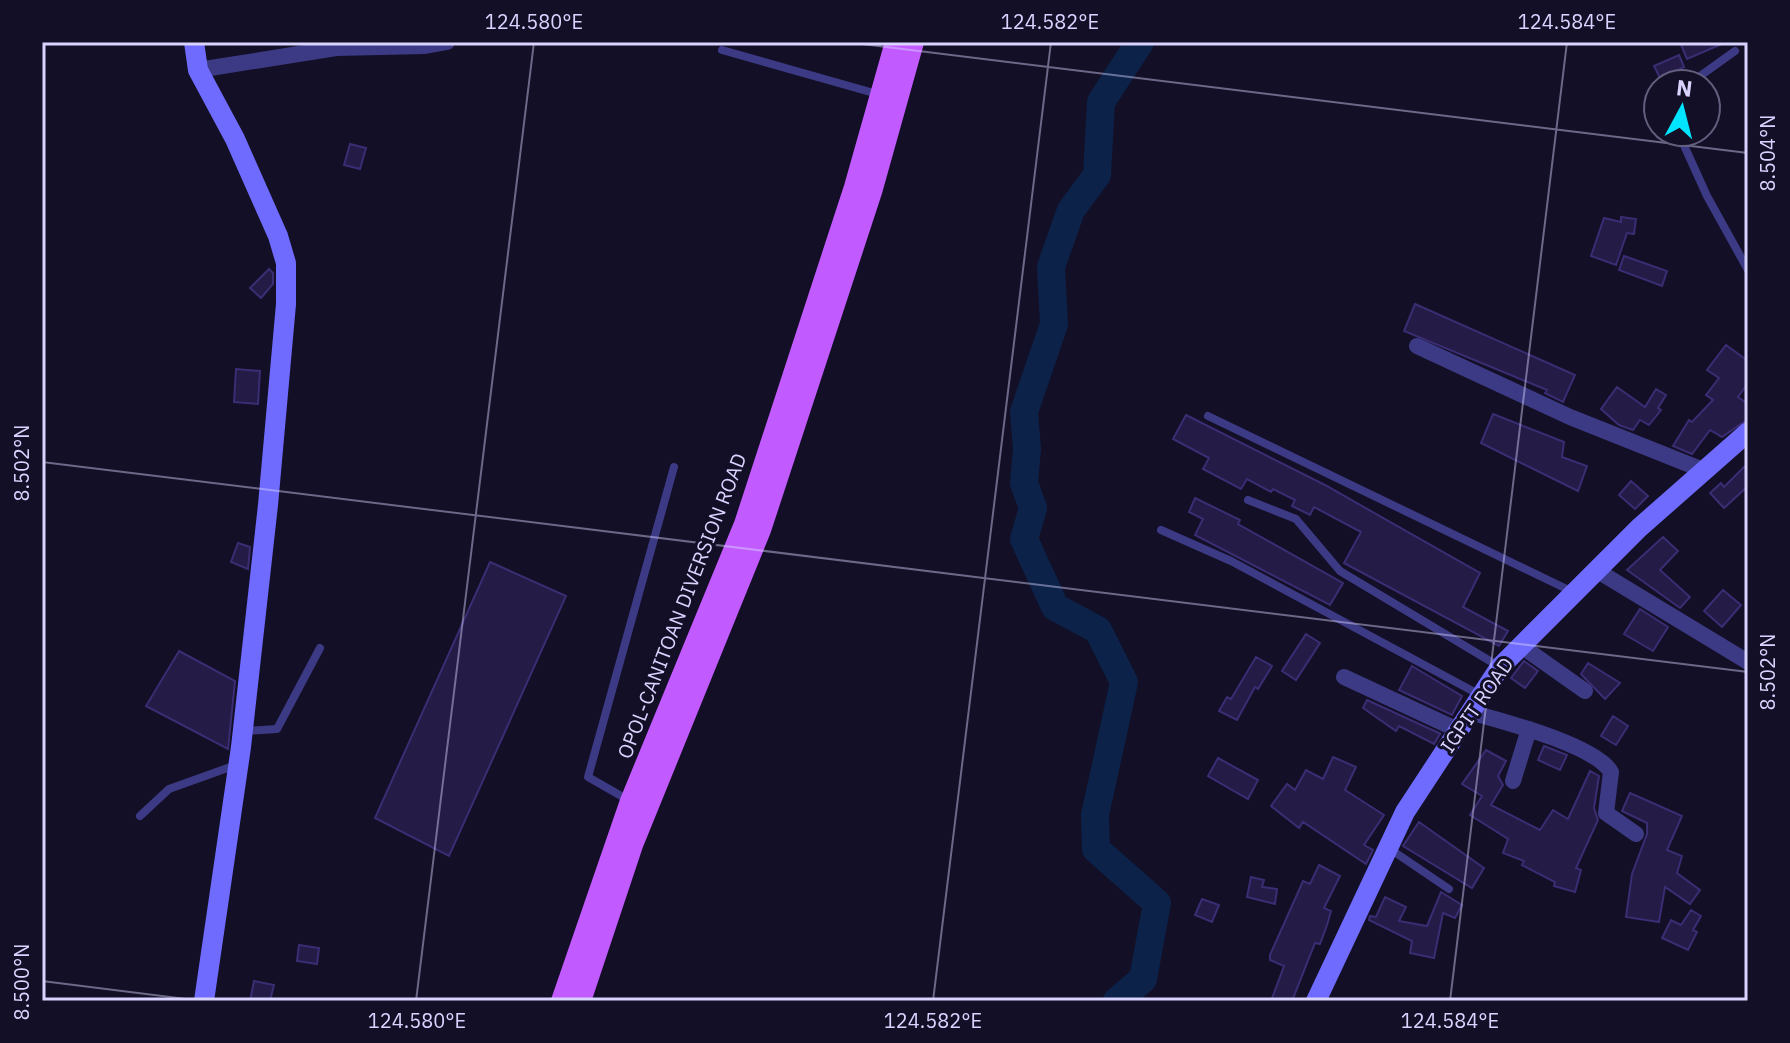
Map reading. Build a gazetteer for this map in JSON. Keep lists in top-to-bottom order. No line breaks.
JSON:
{"streets":{"main road":["OPOL-CANITOAN DIVERSION ROAD"],"street":["IGPIT ROAD"]},"north":"top","coordinates":["124.580°E","124.582°E","124.584°E","8.504°N","8.502°N","8.500°N"]}
